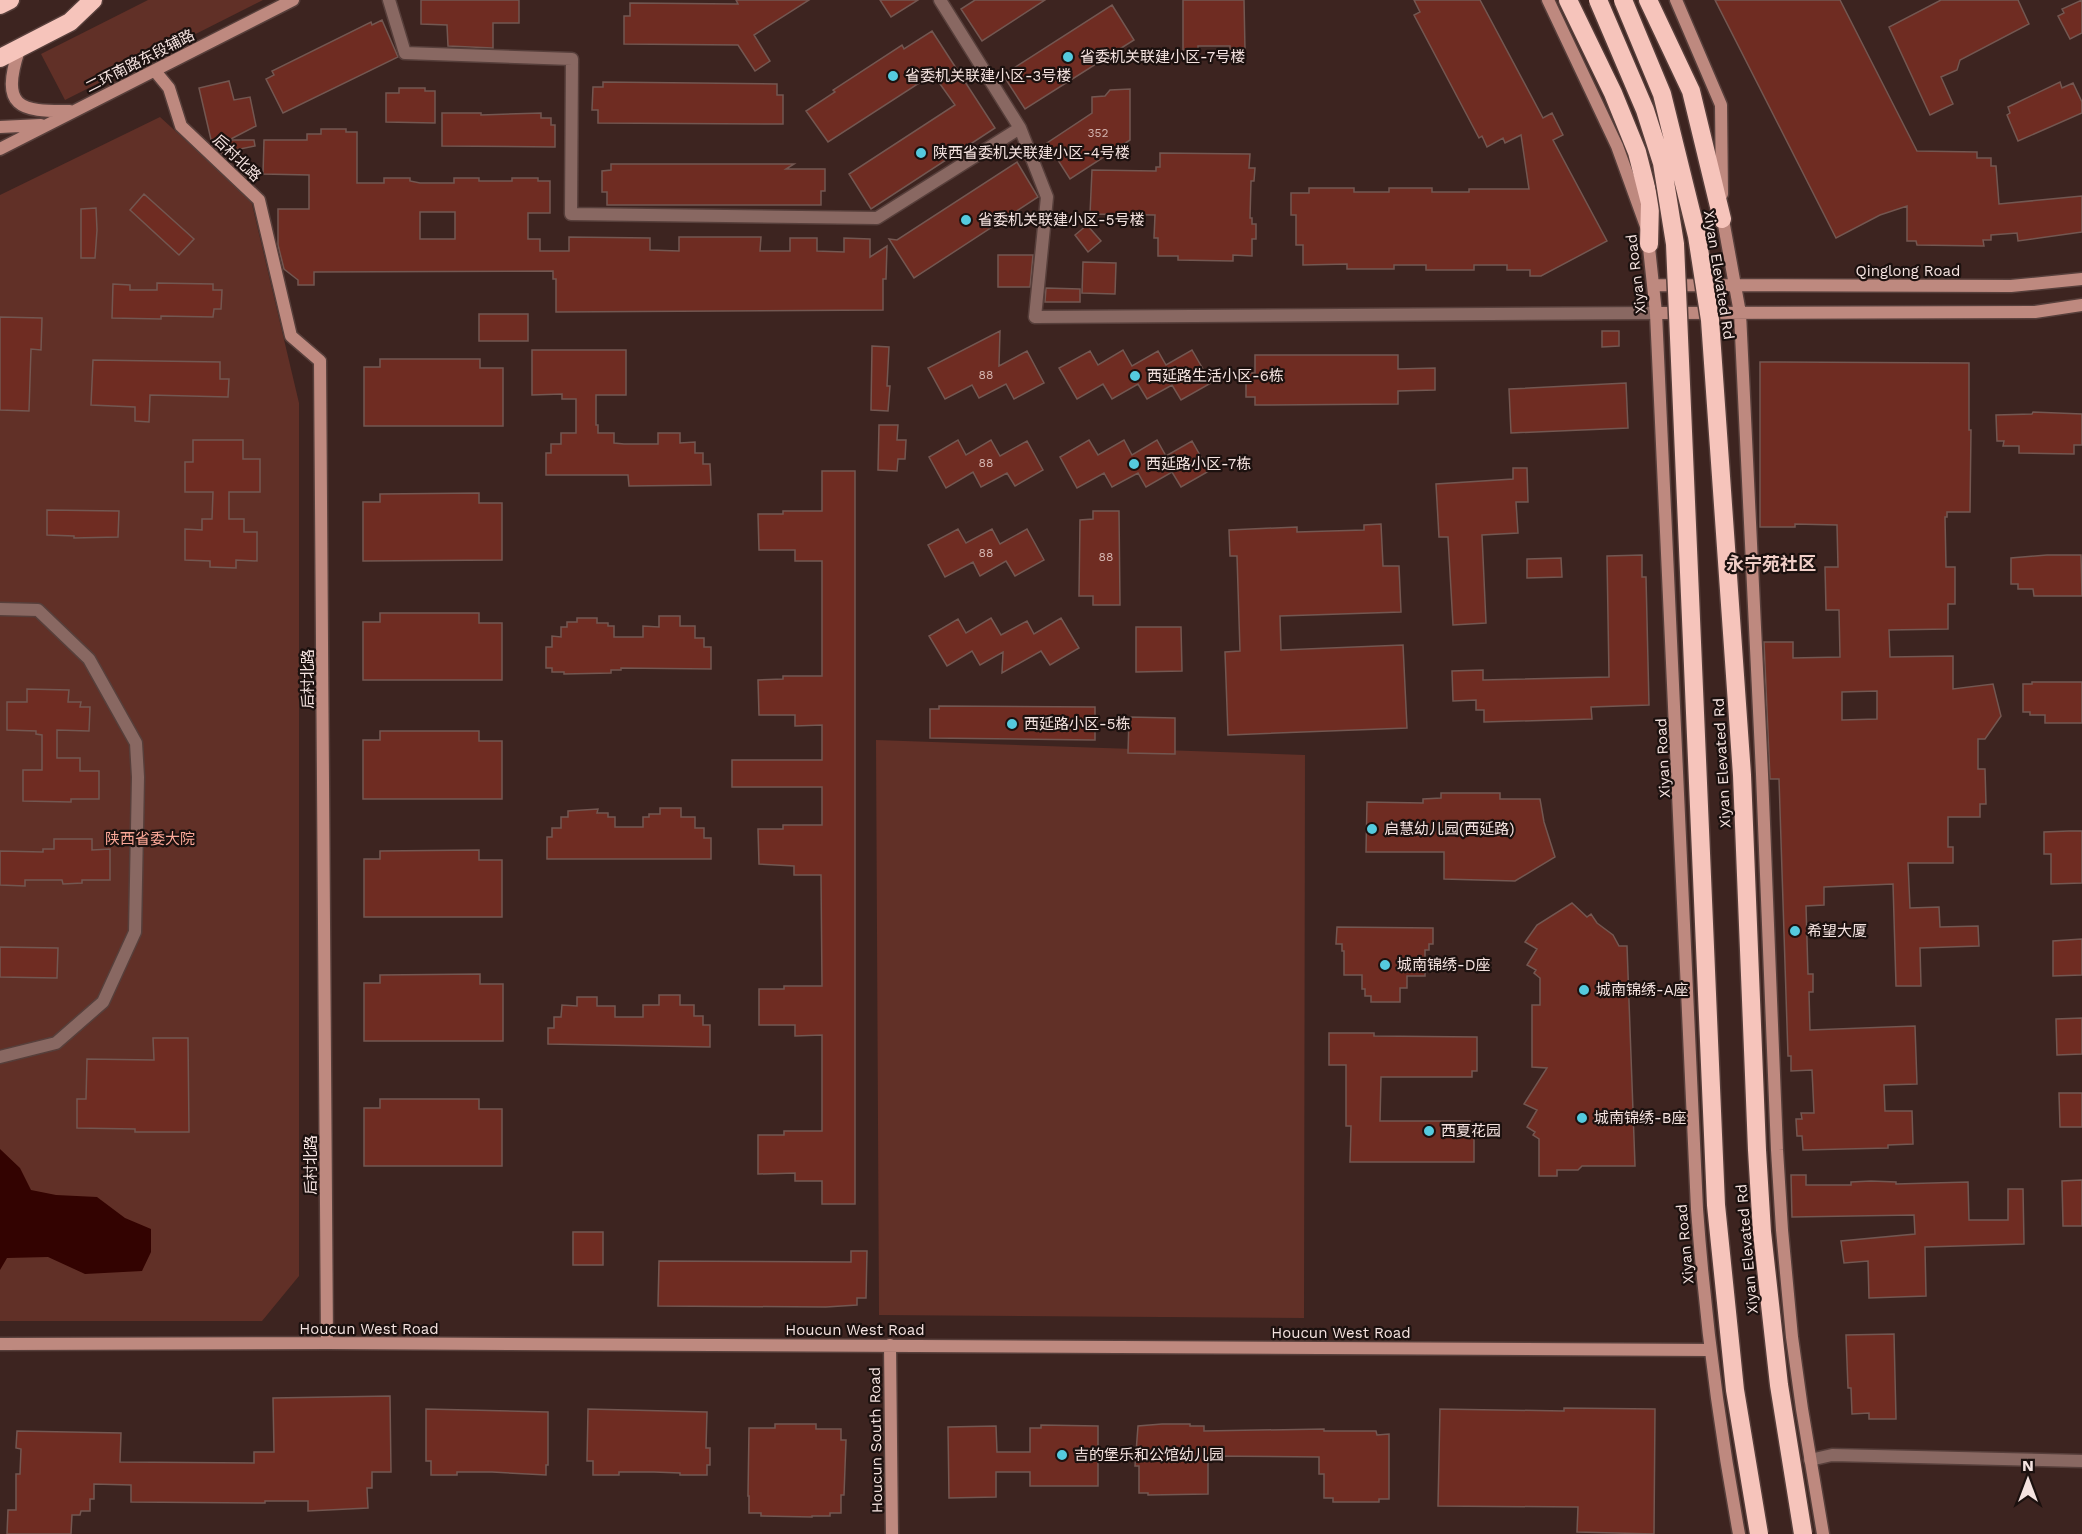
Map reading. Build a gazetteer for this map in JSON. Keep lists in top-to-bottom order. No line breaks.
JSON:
{"streets":{"highway":["Xiyan Elevated Rd"],"street":["二环南路东段辅路","后村北路","Qinglong Road","Xiyan Road","Houcun West Road","Houcun South Road"]},"crossings":[["二环南路东段辅路","后村北路"],["后村北路","Houcun West Road"],["Qinglong Road","Xiyan Road"],["Xiyan Road","Houcun West Road"],["Houcun West Road","Houcun South Road"]],"districts":["永宁苑社区"],"parks":["陕西省委大院"],"places":["省委机关联建小区-7号楼","省委机关联建小区-3号楼","陕西省委机关联建小区-4号楼","省委机关联建小区-5号楼","西延路生活小区-6栋","西延路小区-7栋","西延路小区-5栋","启慧幼儿园(西延路)","希望大厦","城南锦绣-D座","城南锦绣-A座","城南锦绣-B座","西夏花园","吉的堡乐和公馆幼儿园"],"house_numbers":["352","88","88","88","88"],"north":"top"}
